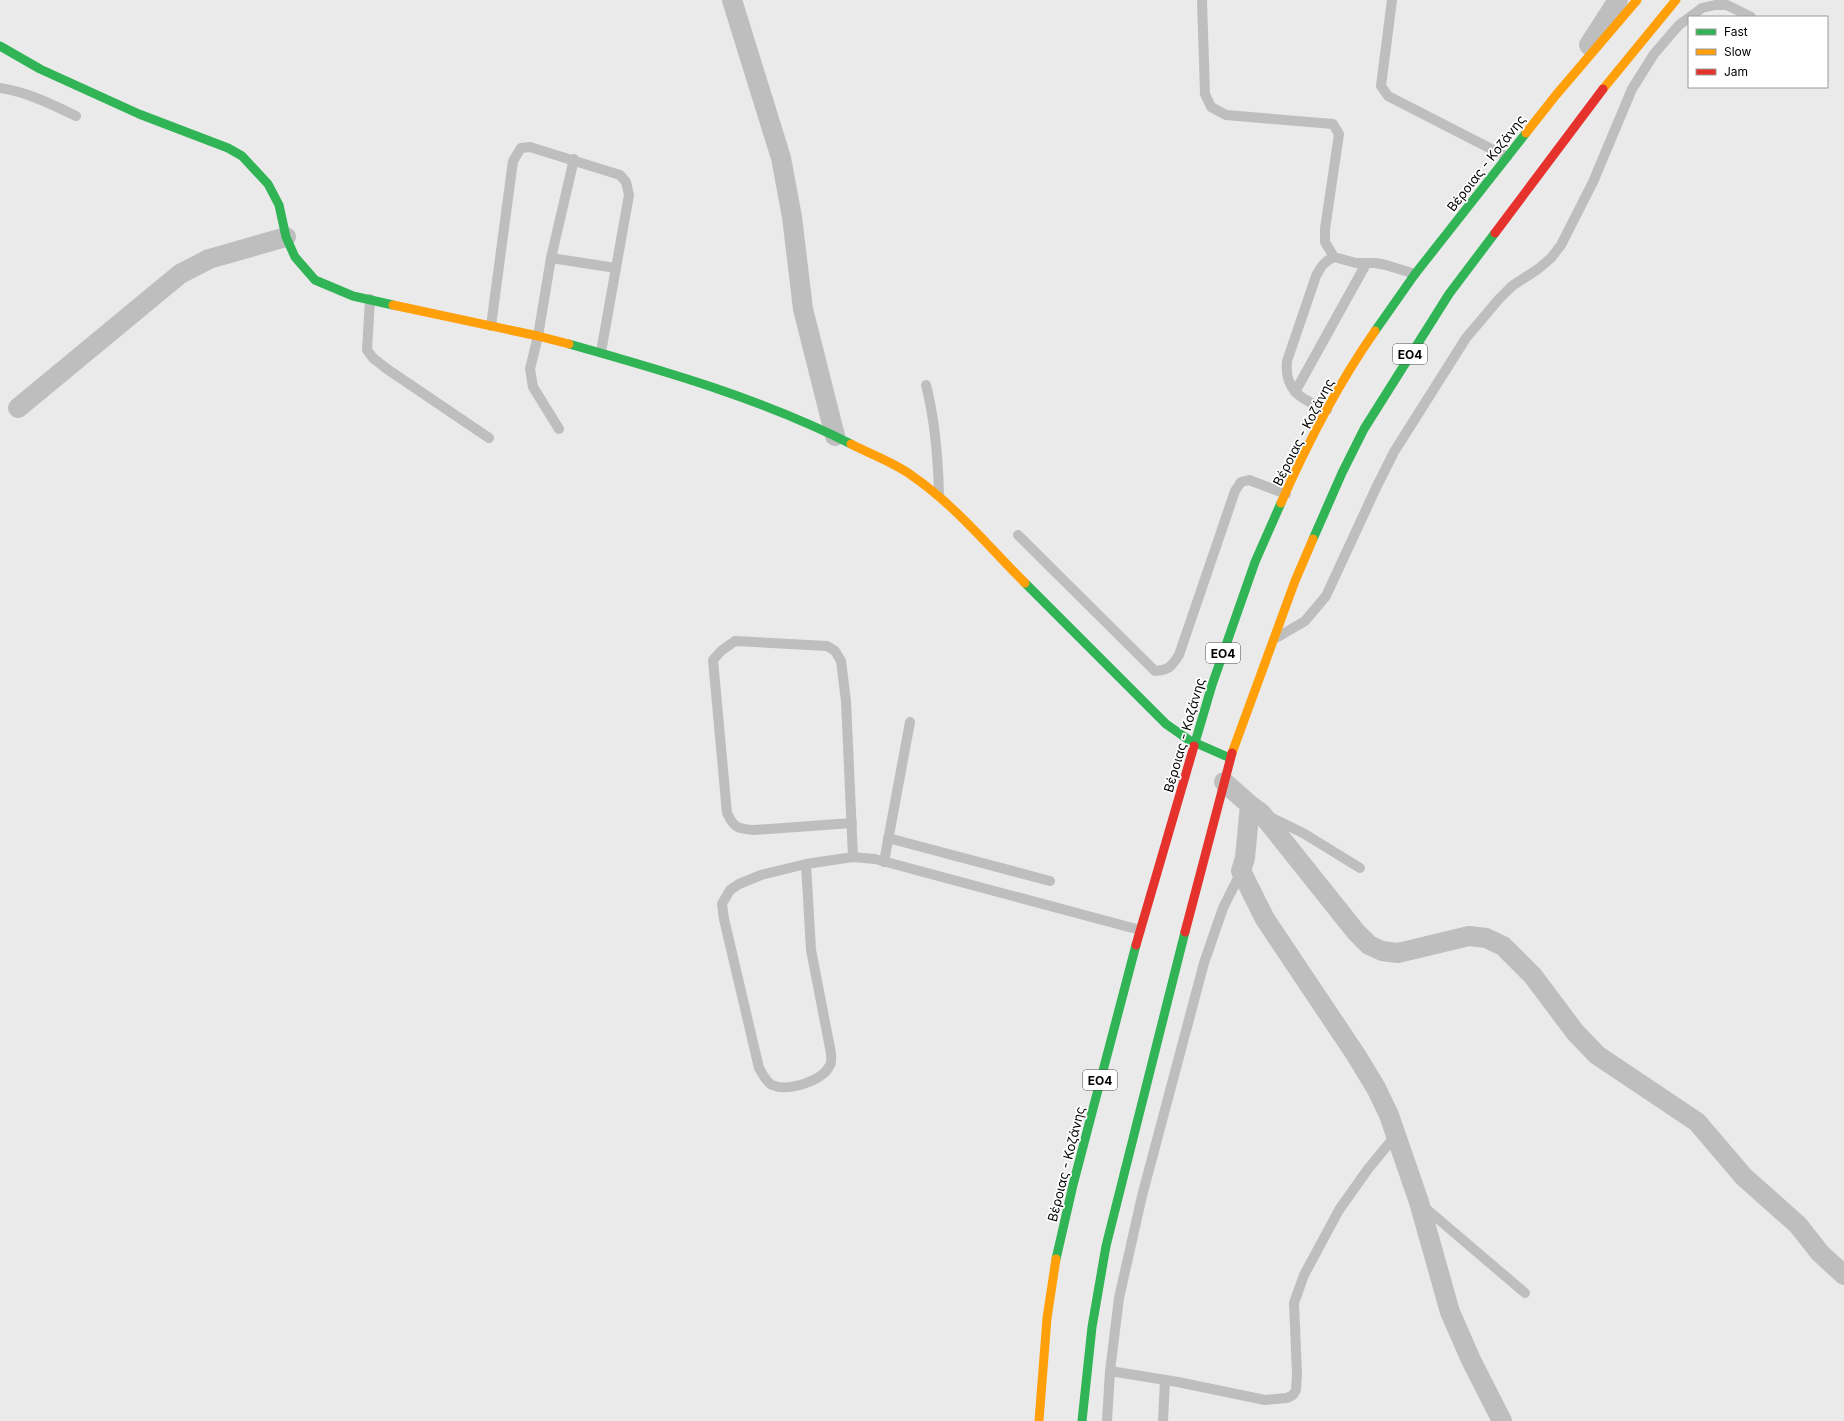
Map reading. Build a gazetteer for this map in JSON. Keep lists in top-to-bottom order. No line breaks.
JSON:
{"streets":{"main road":["Βέροιας - Κοζάνης","ΕΟ4"]},"legend":["Fast","Slow","Jam"]}
